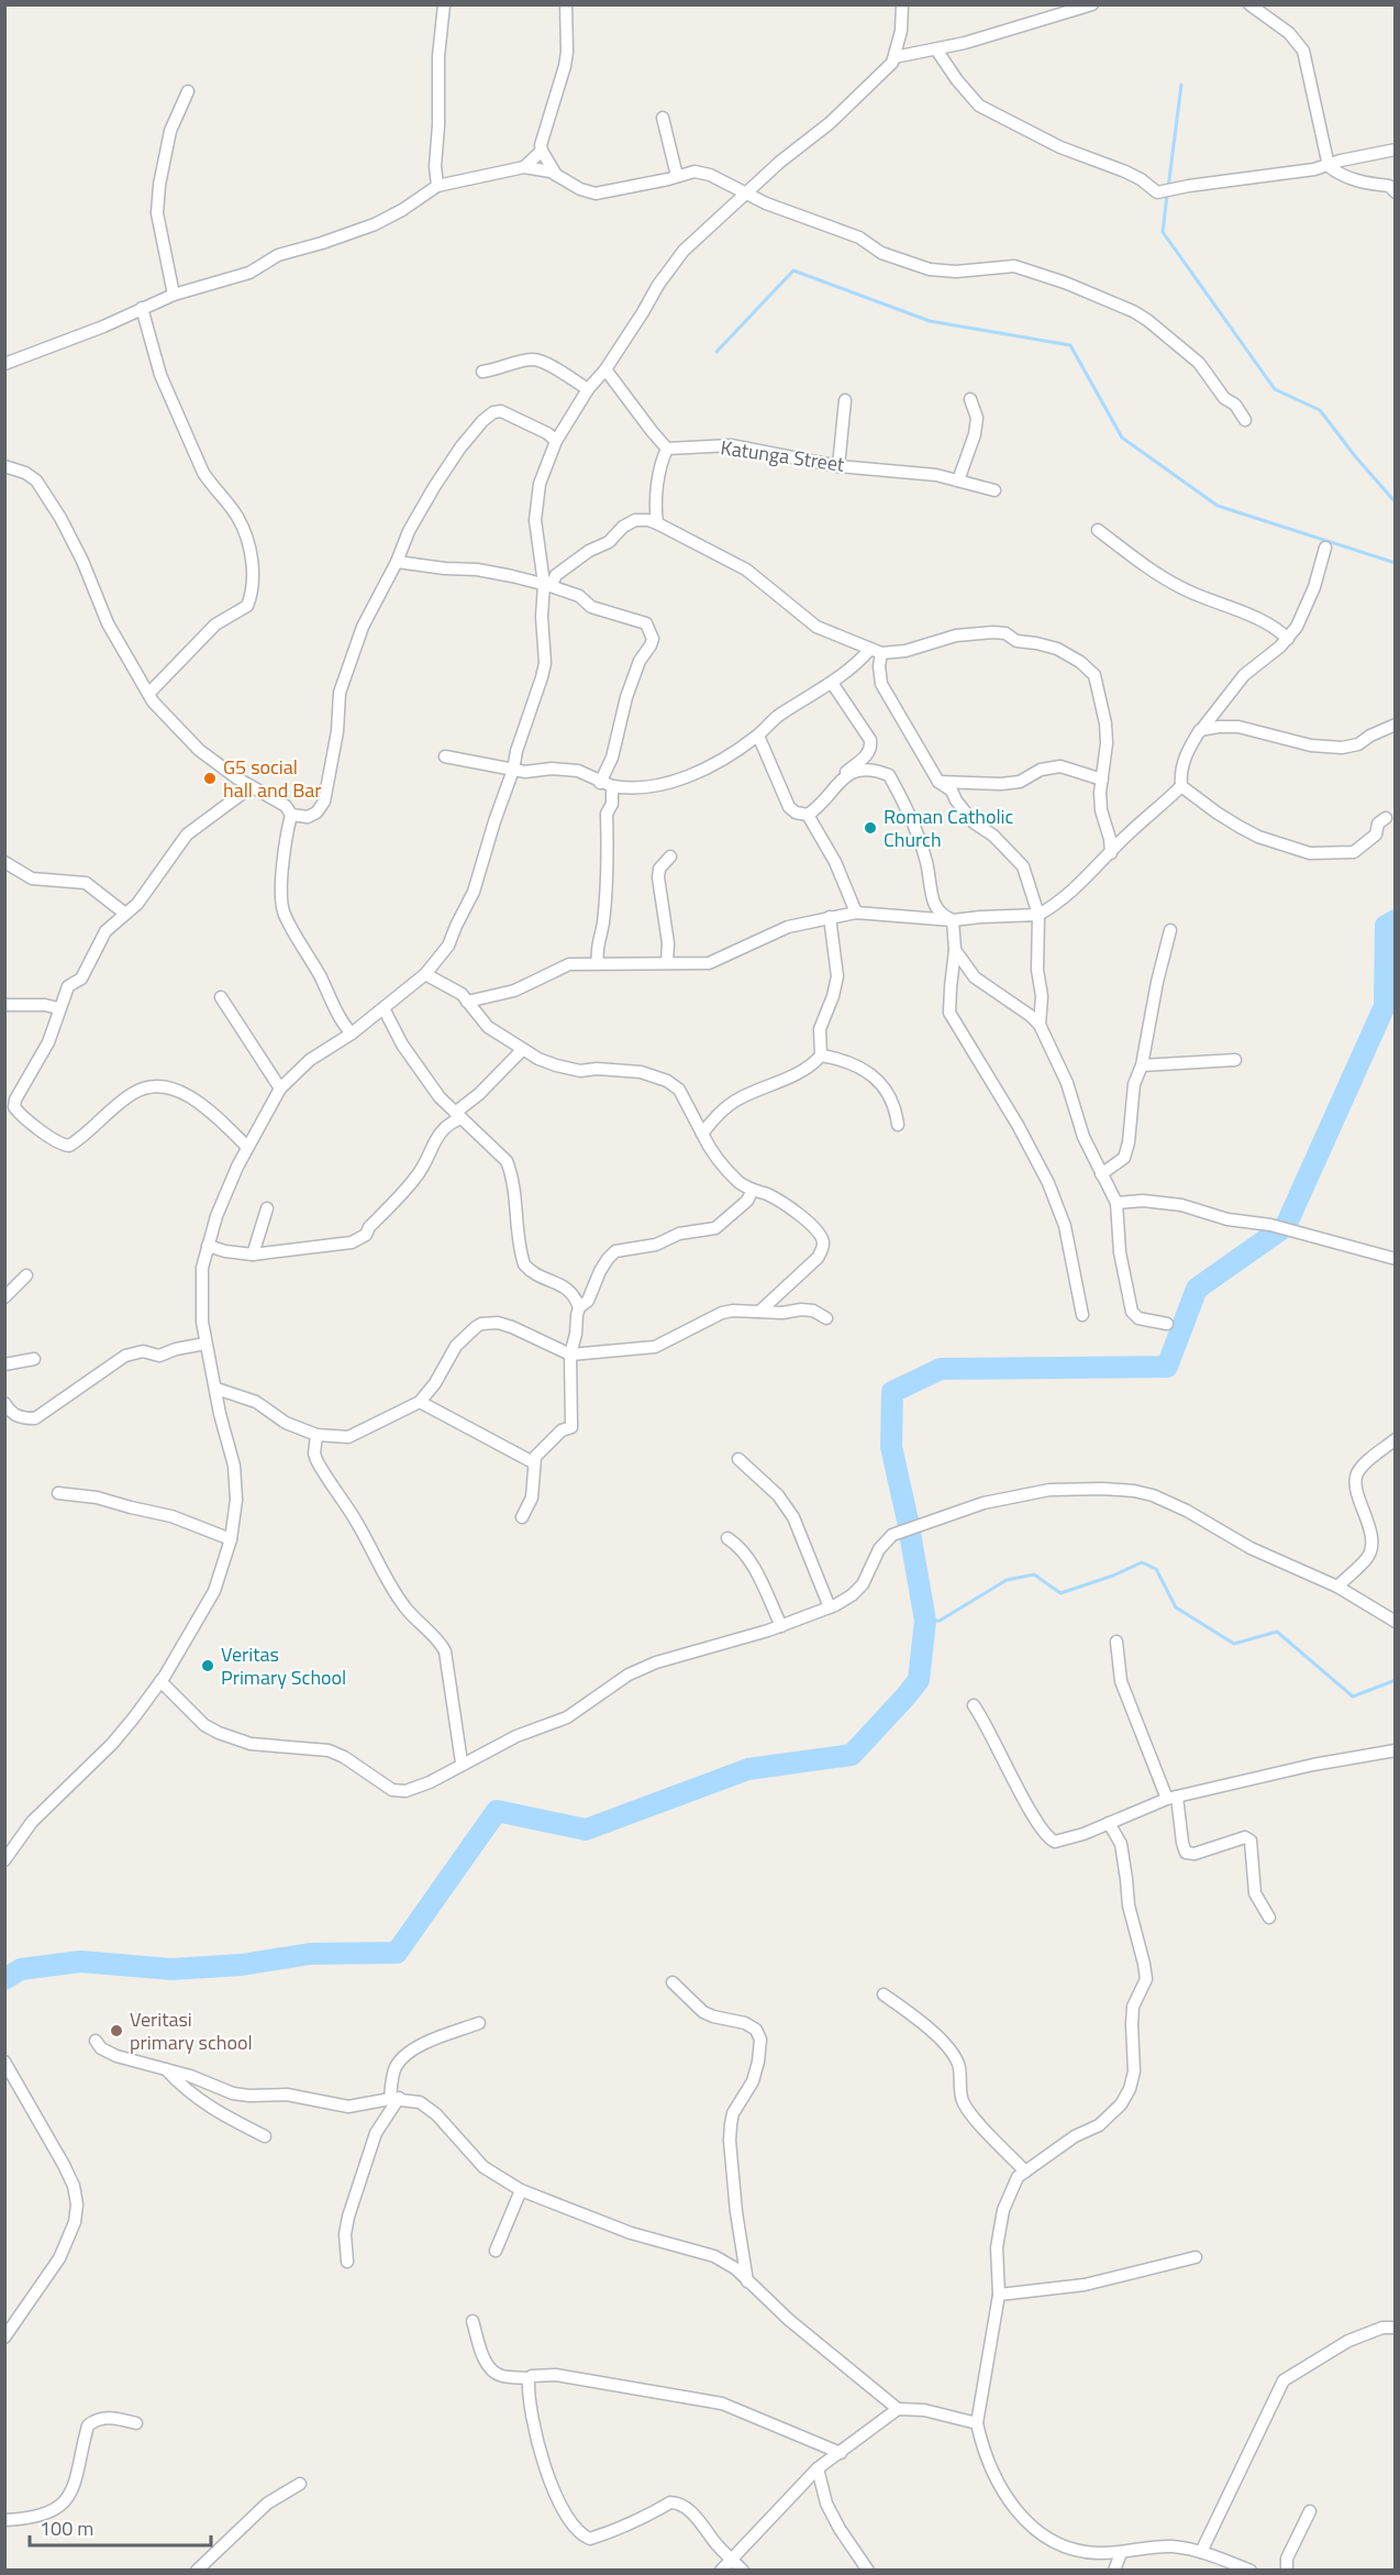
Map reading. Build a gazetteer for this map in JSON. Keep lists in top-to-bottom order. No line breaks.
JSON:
{"streets":{"street":["Katunga Street"]},"places":["G5 social hall and Bar","Roman Catholic Church","Veritas Primary School","Veritasi primary school"],"scale_bar":"100 m"}
